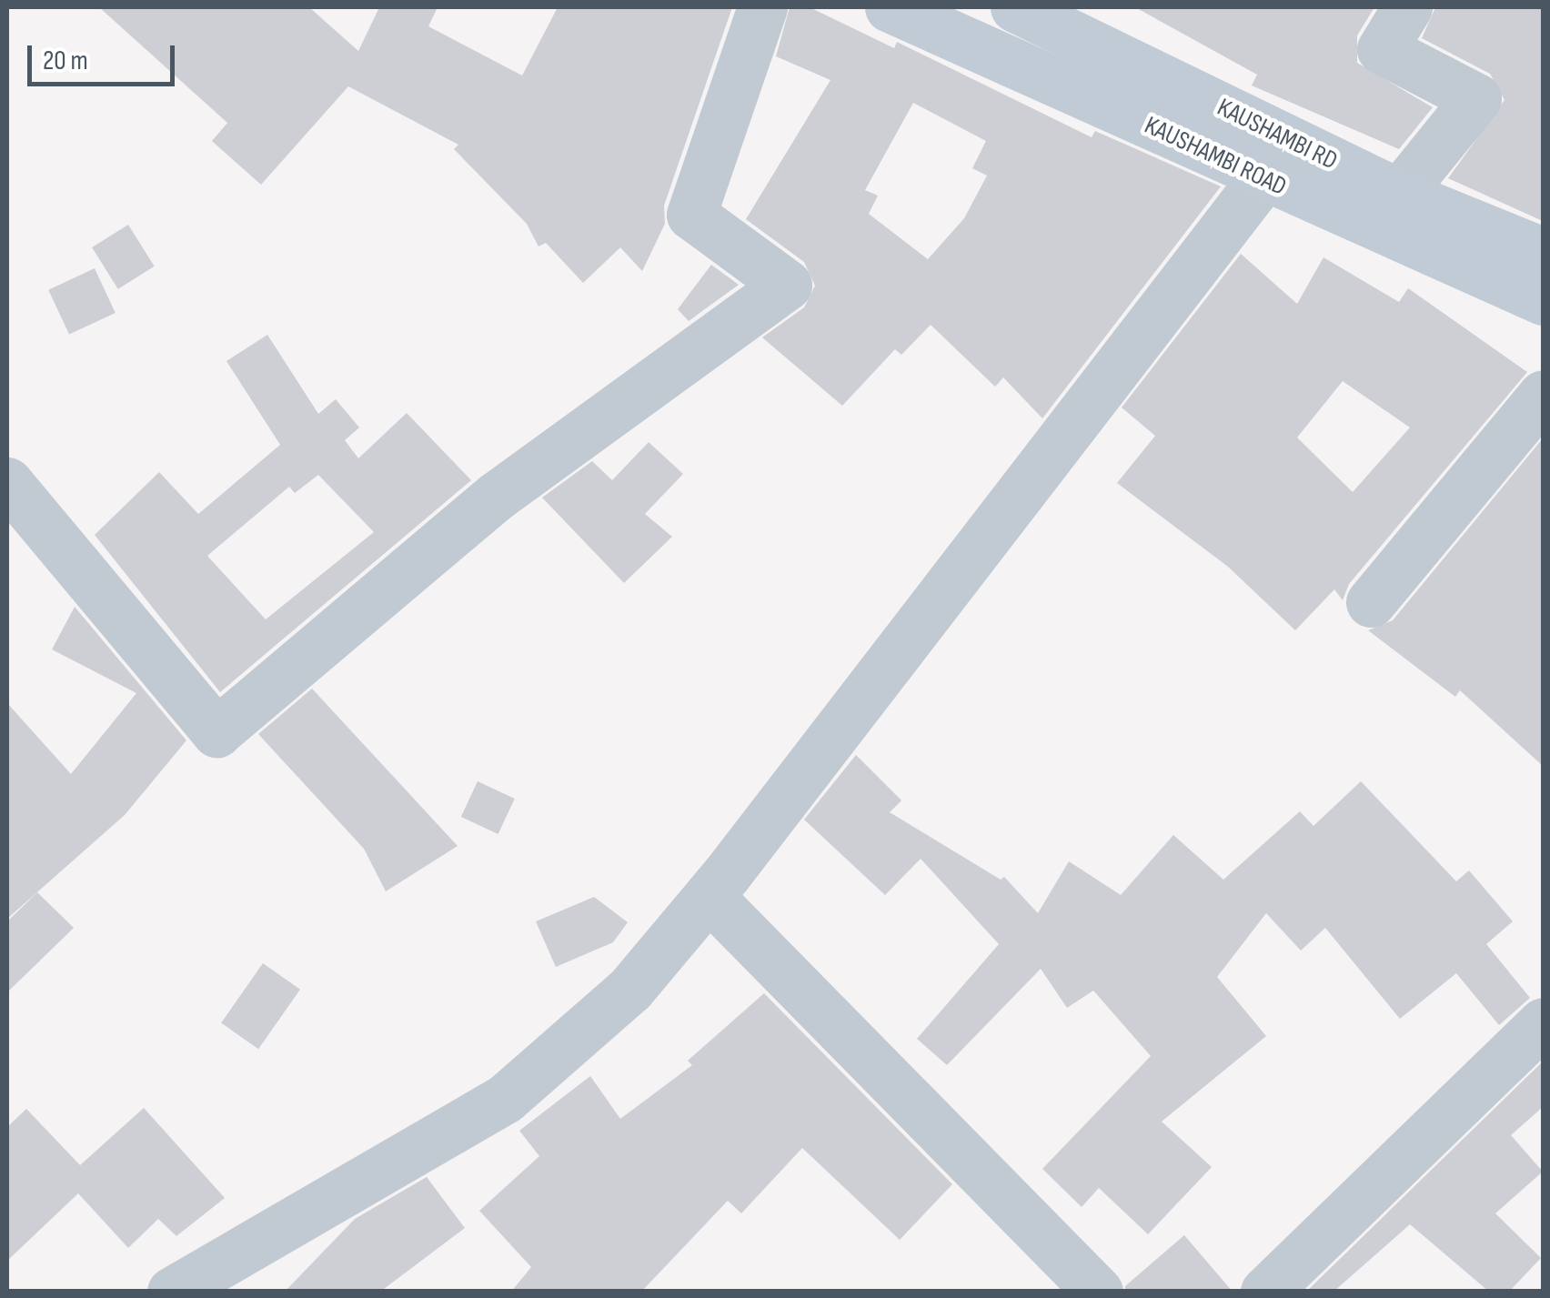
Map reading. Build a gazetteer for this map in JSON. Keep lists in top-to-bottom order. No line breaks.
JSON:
{"streets":{"main road":["KAUSHAMBI RD","KAUSHAMBI ROAD"]},"crossings":[["KAUSHAMBI RD","KAUSHAMBI ROAD"]],"scale_bar":"20 m"}
